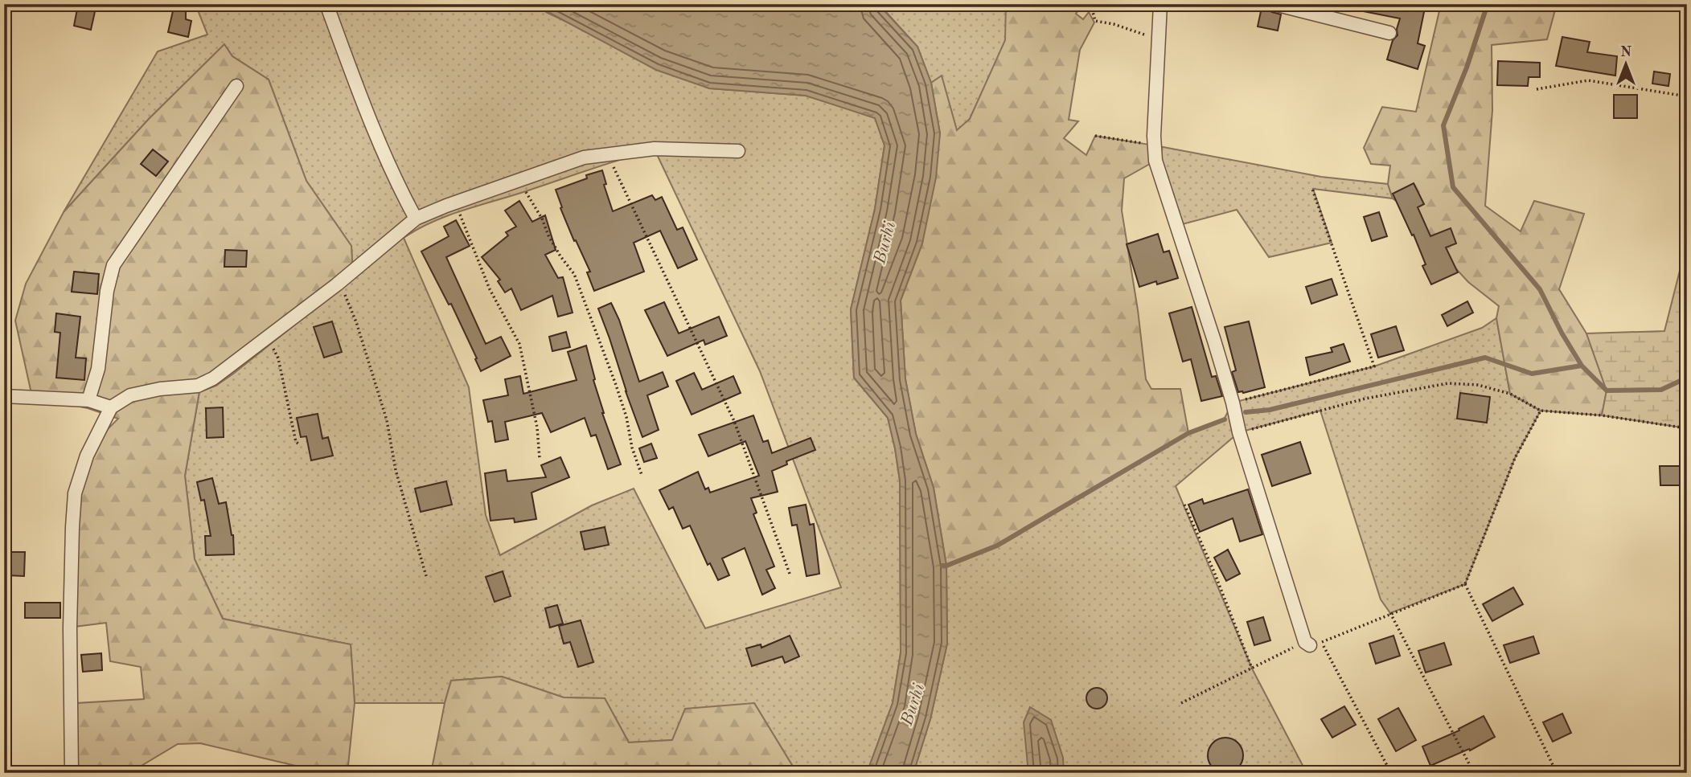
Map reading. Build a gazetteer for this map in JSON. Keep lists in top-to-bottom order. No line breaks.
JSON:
{"water":["Burhi"],"north":"top"}
